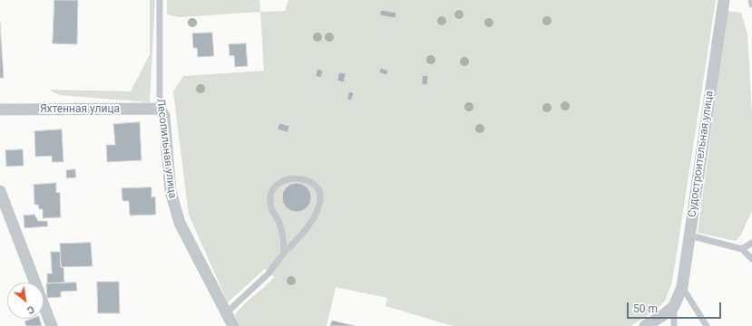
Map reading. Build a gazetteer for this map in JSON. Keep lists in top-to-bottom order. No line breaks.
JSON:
{"streets":{"street":["Яхтенная улица","Лесопильная улица","Судостроительная улица"]},"crossings":[["Яхтенная улица","Лесопильная улица"]],"scale_bar":"50 m","north":"bottom right"}
